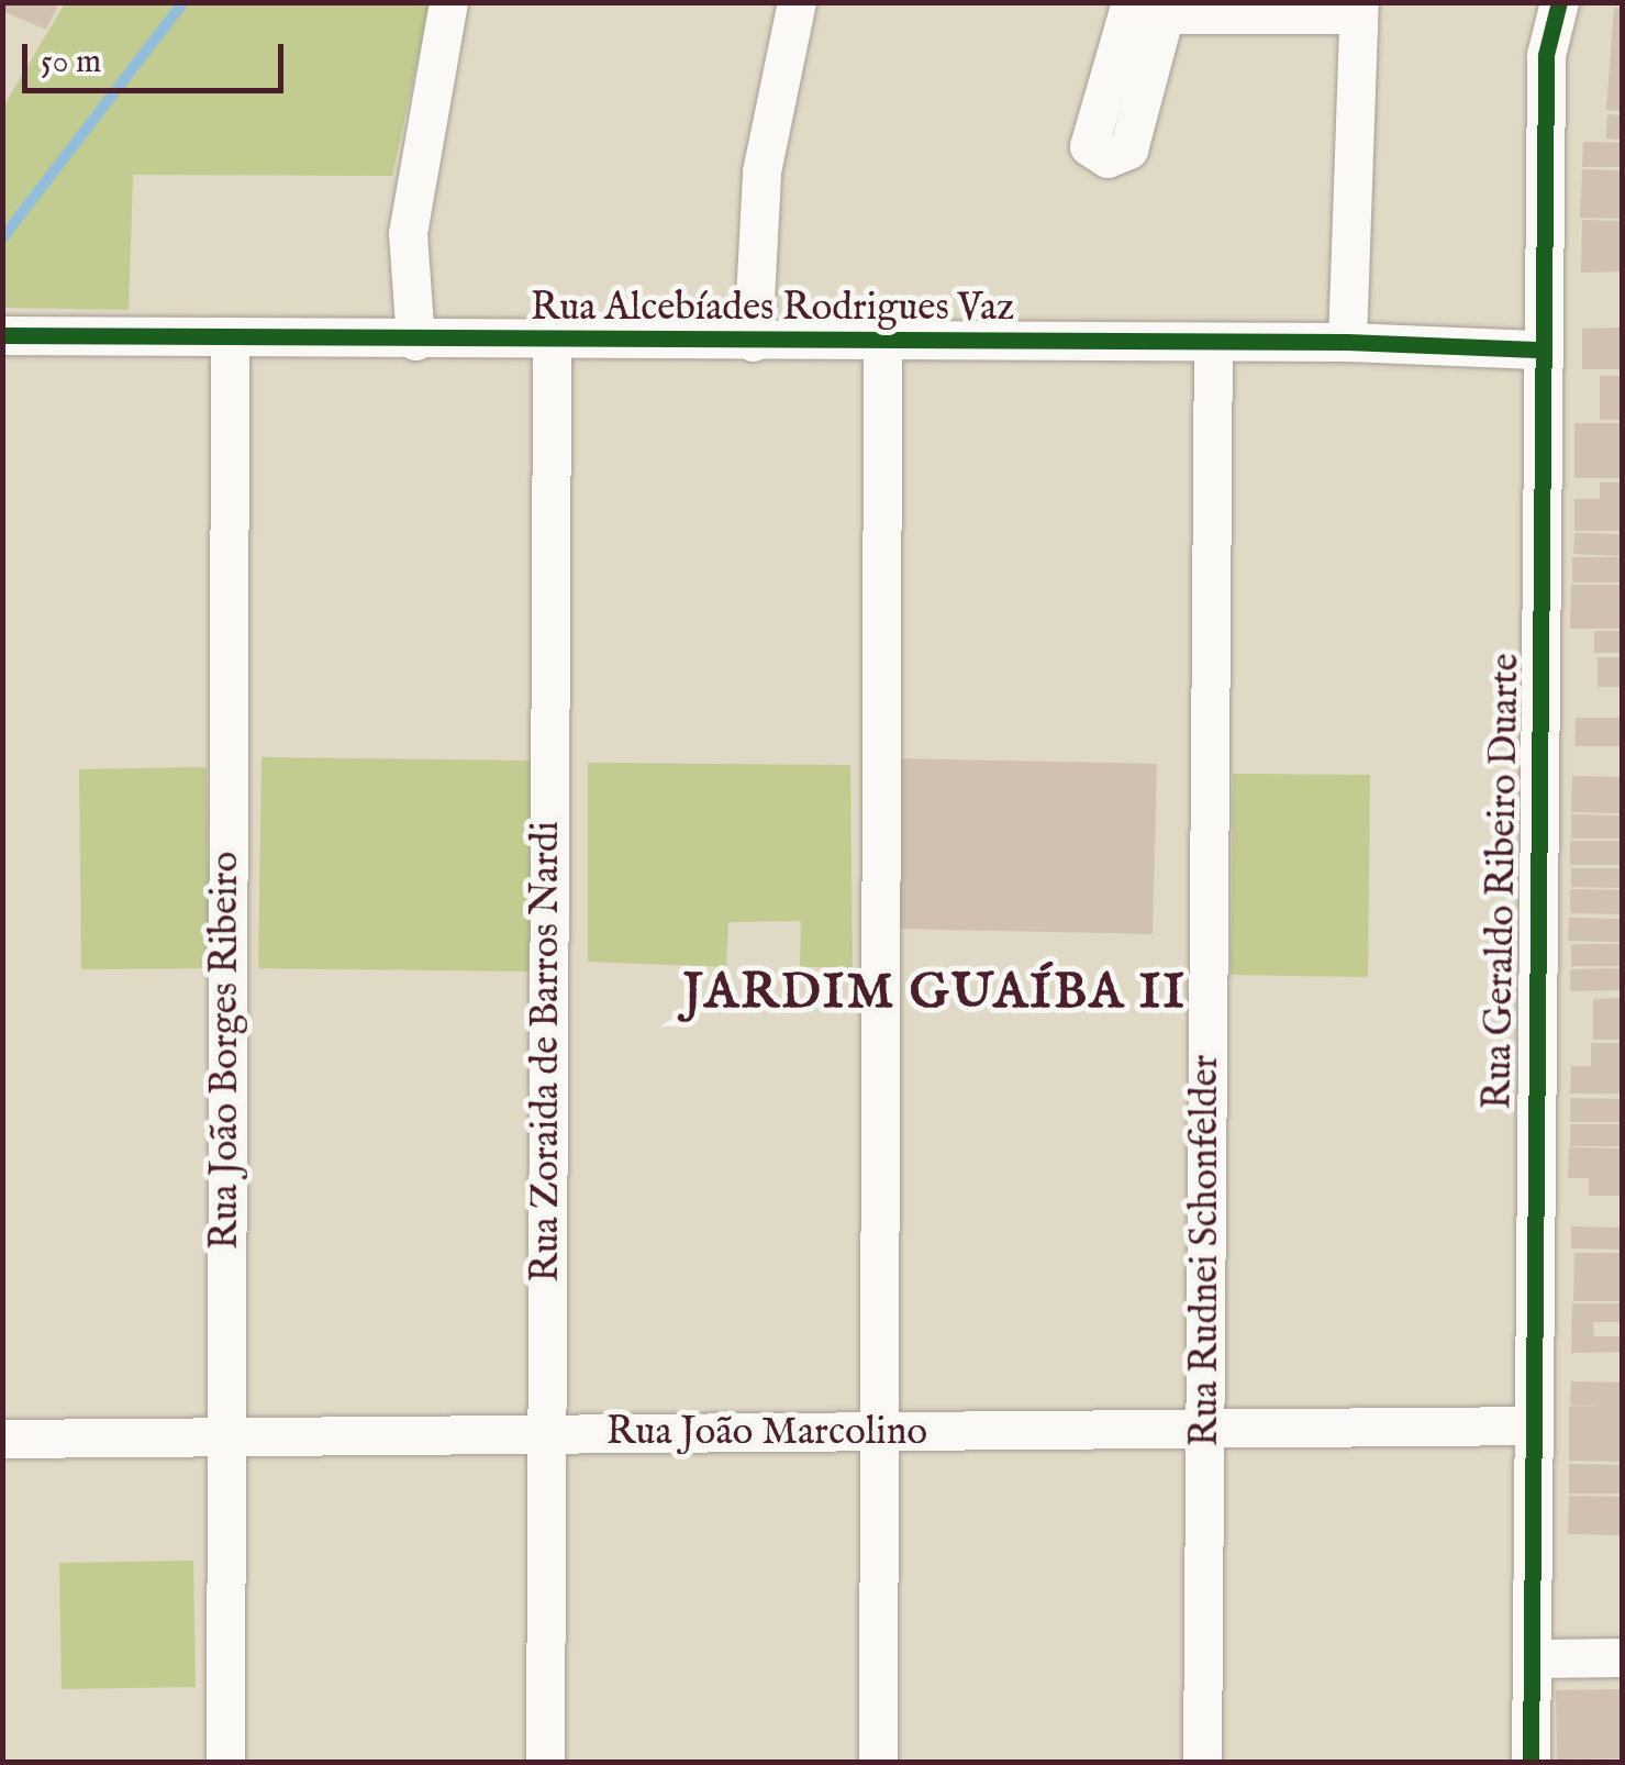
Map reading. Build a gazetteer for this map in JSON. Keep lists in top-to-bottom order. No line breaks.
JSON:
{"streets":{"street":["Rua Alcebíades Rodrigues Vaz","Rua Geraldo Ribeiro Duarte","Rua João Borges Ribeiro","Rua Zoraida de Barros Nardi","Rua Rudnei Schonfelder","Rua João Marcolino"]},"crossings":[["Rua Alcebíades Rodrigues Vaz","Rua Geraldo Ribeiro Duarte"],["Rua Alcebíades Rodrigues Vaz","Rua João Borges Ribeiro"],["Rua Alcebíades Rodrigues Vaz","Rua Zoraida de Barros Nardi"],["Rua Alcebíades Rodrigues Vaz","Rua Rudnei Schonfelder"],["Rua Geraldo Ribeiro Duarte","Rua João Marcolino"],["Rua João Borges Ribeiro","Rua João Marcolino"],["Rua Zoraida de Barros Nardi","Rua João Marcolino"],["Rua Rudnei Schonfelder","Rua João Marcolino"]],"districts":["JARDIM GUAÍBA II"],"scale_bar":"50 m"}
